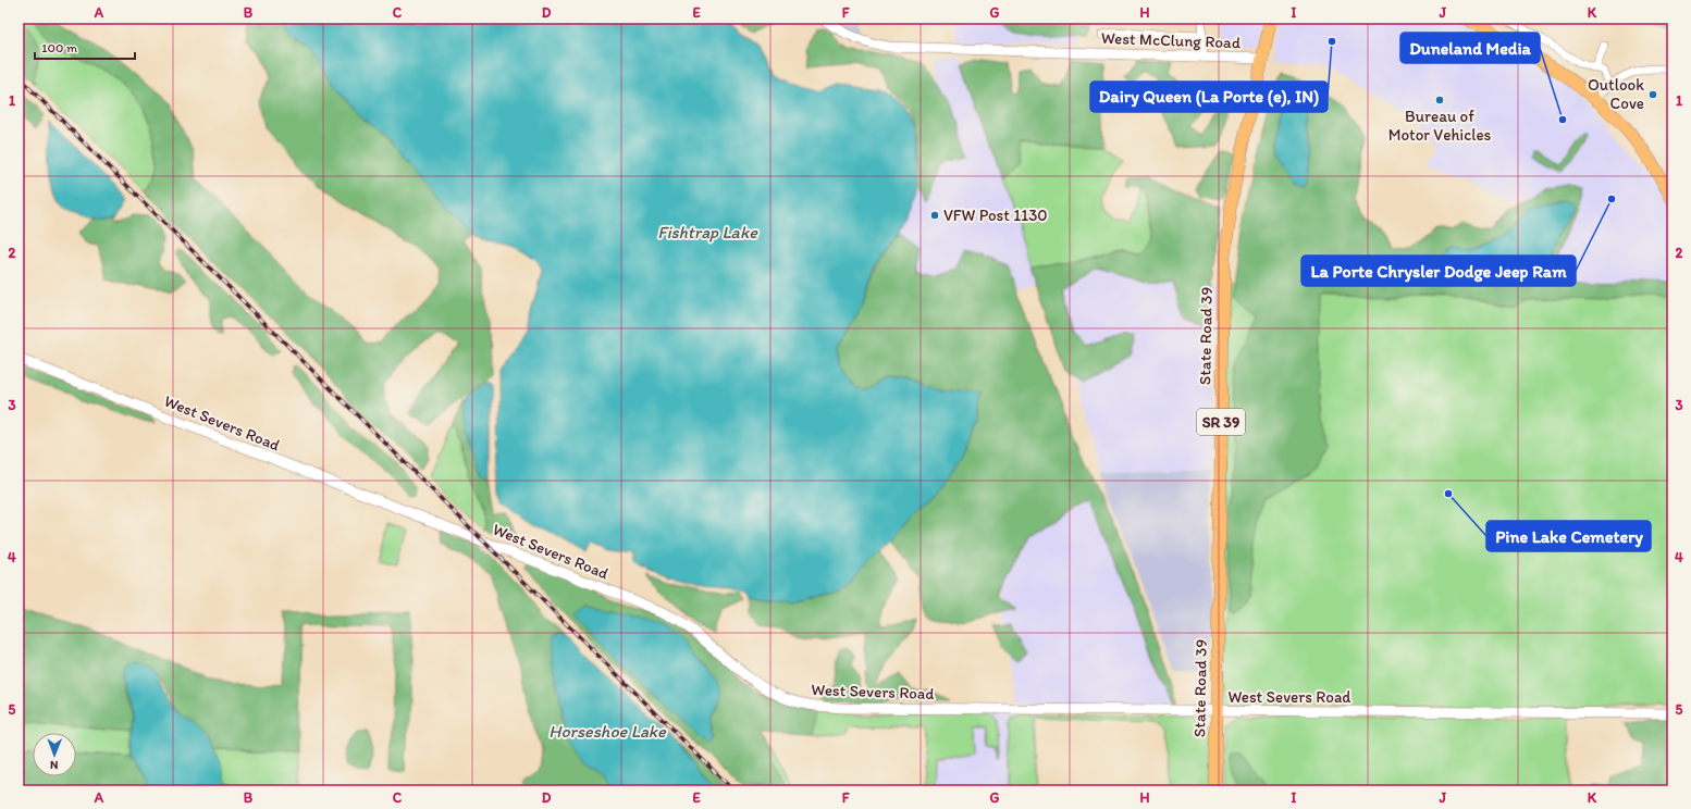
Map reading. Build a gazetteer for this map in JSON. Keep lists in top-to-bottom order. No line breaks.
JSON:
{"streets":{"main road":["State Road 39","SR 39"],"street":["West McClung Road","West Severs Road"]},"crossings":[["West McClung Road","State Road 39"],["State Road 39","West Severs Road"]],"water":["Fishtrap Lake","Horseshoe Lake"],"places":["Dairy Queen (La Porte (e), IN)","Outlook Cove","Bureau of Motor Vehicles","Duneland Media","La Porte Chrysler Dodge Jeep Ram","VFW Post 1130","Pine Lake Cemetery"],"scale_bar":"100 m","north":"bottom","grid":{"columns":["A","B","C","D","E","F","G","H","I","J","K"],"rows":["1","2","3","4","5"]}}
